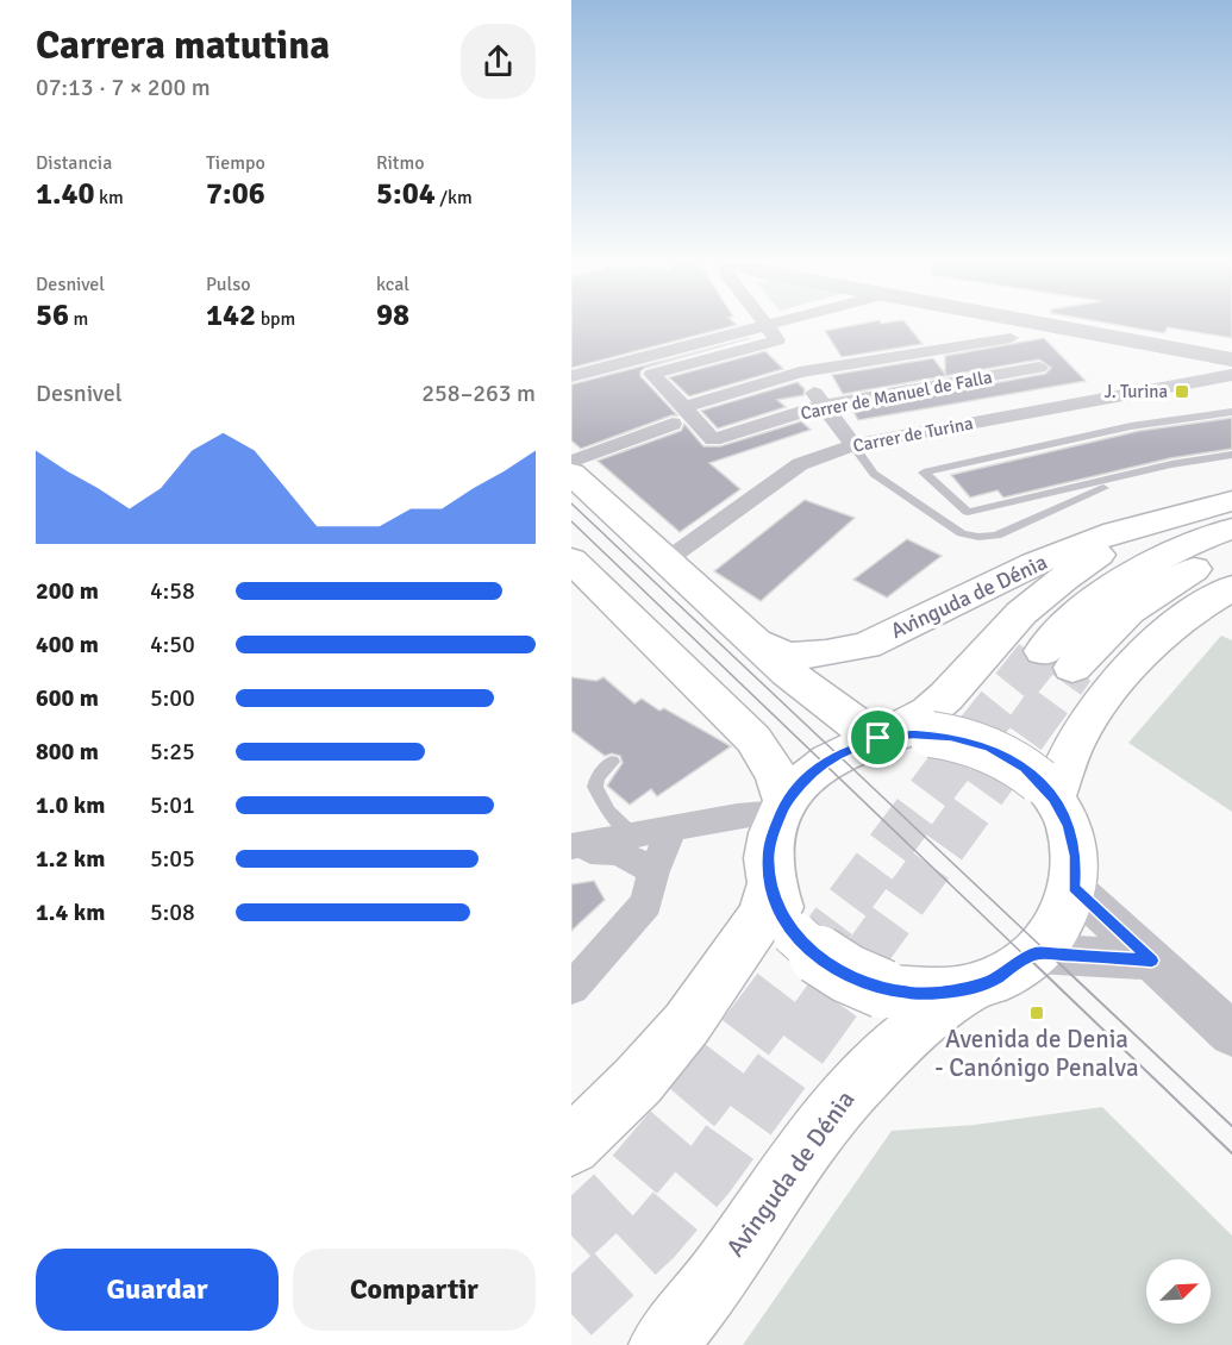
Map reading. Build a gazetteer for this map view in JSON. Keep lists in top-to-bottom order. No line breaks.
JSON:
{"streets":{"main road":["Avinguda de Dénia"],"street":["Carrer de Manuel de Falla","Carrer de Turina"]},"places":{"transit":["J. Turina","Avenida de Denia - Canónigo Penalva"]},"north":"top right","page":{"heading":["Carrera matutina","07:13 · 7 × 200 m"],"stats":[["Distancia","1.40 km"],["Tiempo","7:06"],["Ritmo","5:04 /km"],["Desnivel","56 m"],["Pulso","142 bpm"],["kcal","98"]],"chart":["Desnivel","258–263 m"],"list":[{"name":"200 m","note":"4:58"},{"name":"400 m","note":"4:50"},{"name":"600 m","note":"5:00"},{"name":"800 m","note":"5:25"},{"name":"1.0 km","note":"5:01"},{"name":"1.2 km","note":"5:05"},{"name":"1.4 km","note":"5:08"}],"buttons":["Guardar","Compartir"]}}
